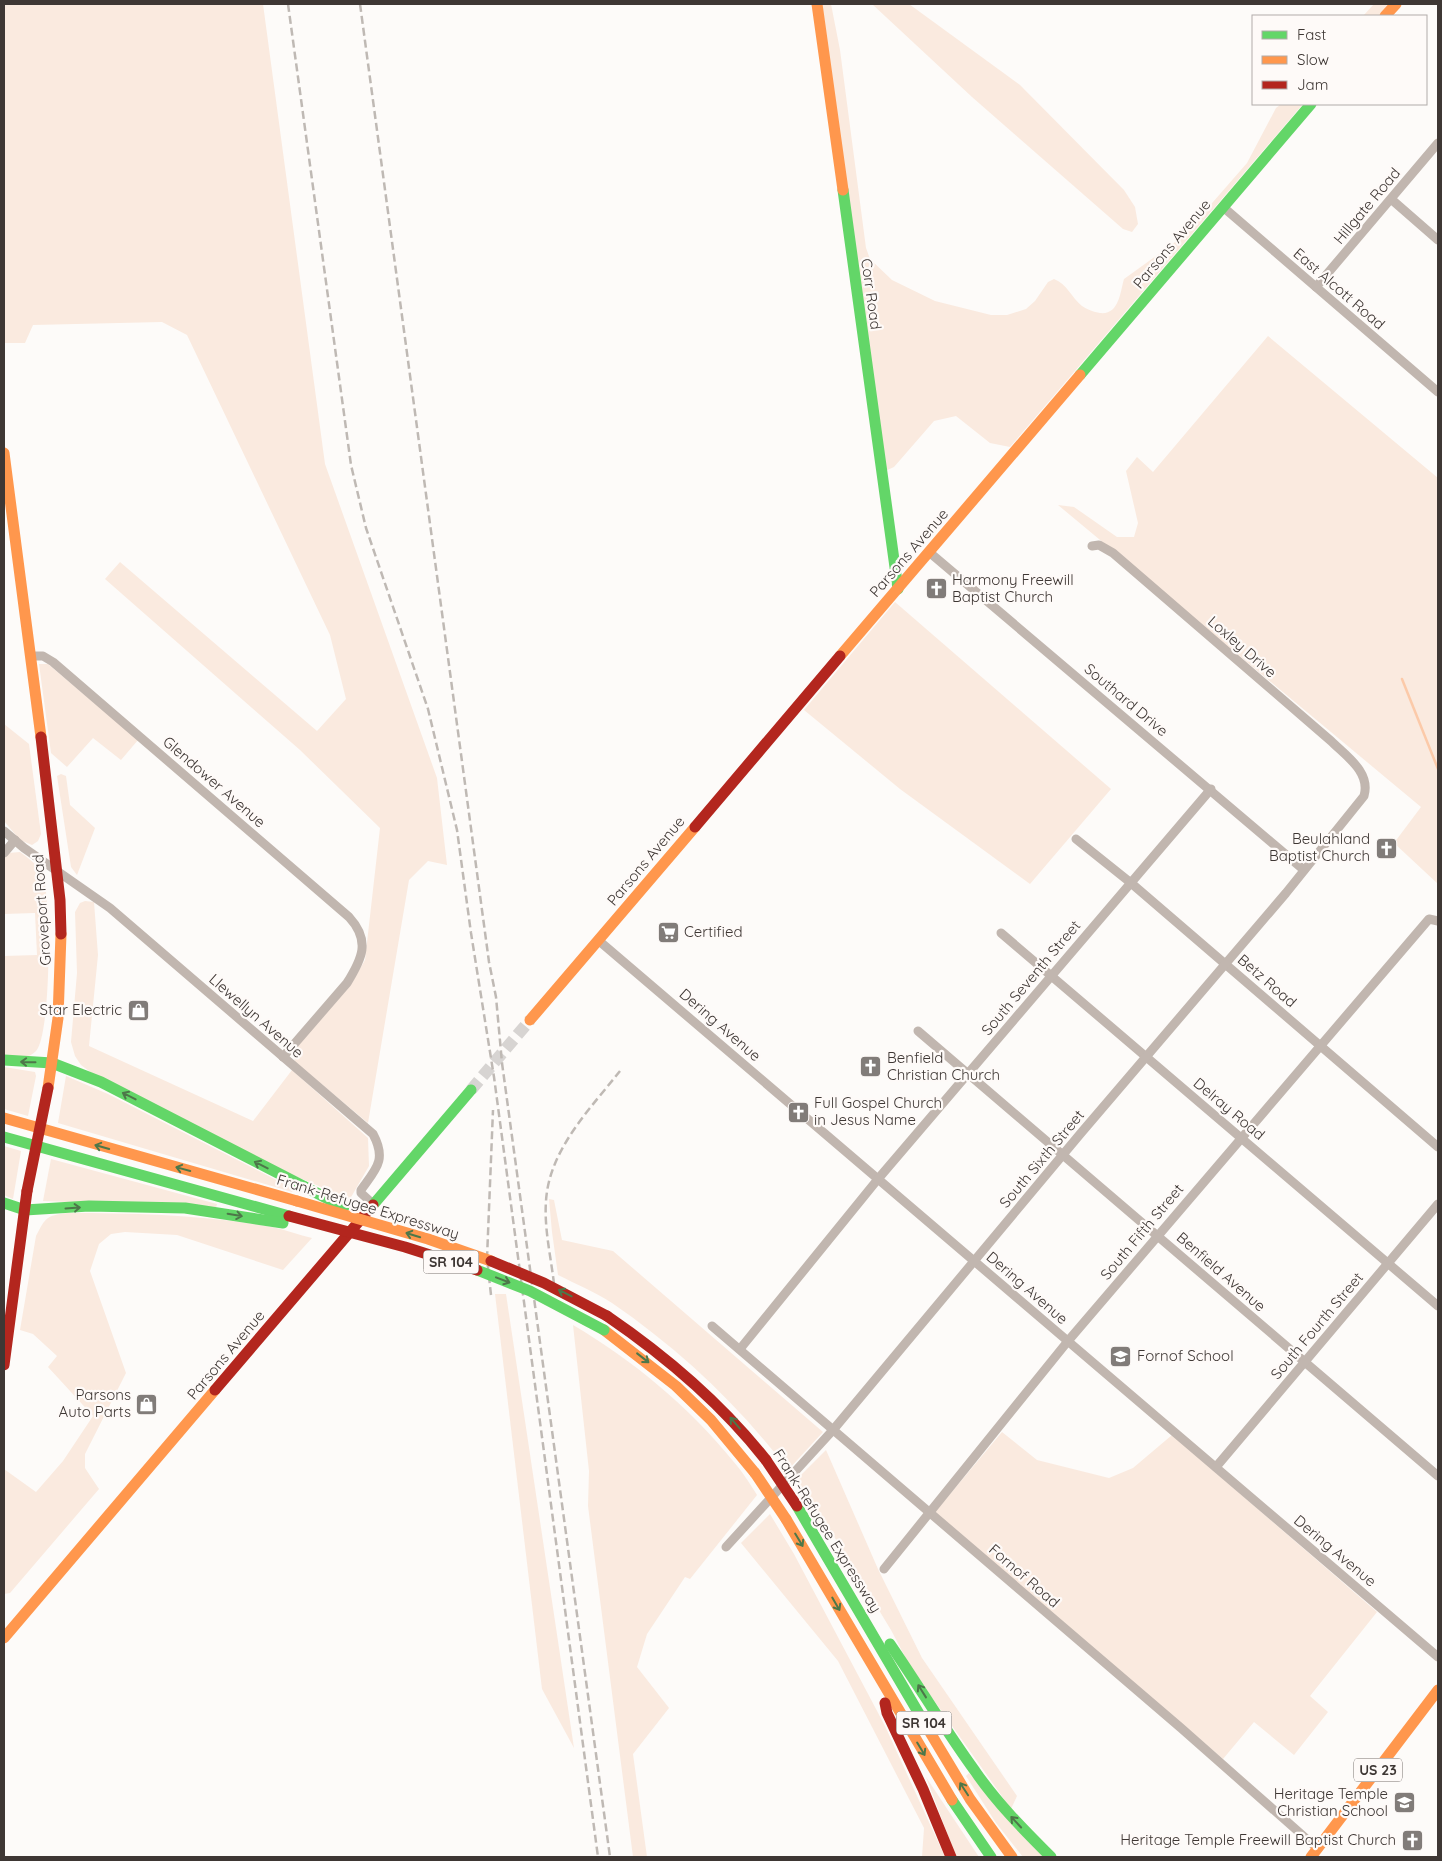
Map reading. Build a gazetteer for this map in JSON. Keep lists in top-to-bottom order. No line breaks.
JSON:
{"streets":{"main road":["Parsons Avenue","Corr Road","Groveport Road","Frank-Refugee Expressway","SR 104","US 23"],"street":["Hillgate Road","East Alcott Road","Loxley Drive","Southard Drive","Glendower Avenue","South Seventh Street","Betz Road","Llewellyn Avenue","Dering Avenue","Delray Road","South Sixth Street","South Fifth Street","Benfield Avenue","South Fourth Street","Fornof Road"]},"crossings":[["Hillgate Road","East Alcott Road"],["Parsons Avenue","East Alcott Road"],["Parsons Avenue","Corr Road"],["Parsons Avenue","Southard Drive"],["Parsons Avenue","Llewellyn Avenue"],["Parsons Avenue","Dering Avenue"],["Loxley Drive","South Sixth Street"],["Southard Drive","South Seventh Street"],["Southard Drive","South Sixth Street"],["Glendower Avenue","Groveport Road"],["Glendower Avenue","Llewellyn Avenue"],["Groveport Road","Llewellyn Avenue"],["South Seventh Street","Betz Road"],["South Seventh Street","Dering Avenue"],["South Seventh Street","Delray Road"],["South Seventh Street","Benfield Avenue"],["South Seventh Street","Fornof Road"],["Betz Road","South Sixth Street"],["Betz Road","South Fifth Street"],["Dering Avenue","South Sixth Street"],["Dering Avenue","South Fifth Street"],["Dering Avenue","South Fourth Street"],["Delray Road","South Sixth Street"],["Delray Road","South Fifth Street"],["Delray Road","South Fourth Street"],["South Sixth Street","Benfield Avenue"],["South Sixth Street","Fornof Road"],["South Fifth Street","Benfield Avenue"],["South Fifth Street","Fornof Road"],["Benfield Avenue","South Fourth Street"],["Fornof Road","US 23"]],"places":{"church":["Harmony Freewill Baptist Church","Beulahland Baptist Church","Benfield Christian Church","Full Gospel Church in Jesus Name","Heritage Temple Freewill Baptist Church"],"supermarket":["Certified"],"shop":["Star Electric","Parsons Auto Parts"],"school or university":["Fornof School","Heritage Temple Christian School"]},"legend":["Fast","Slow","Jam"]}
